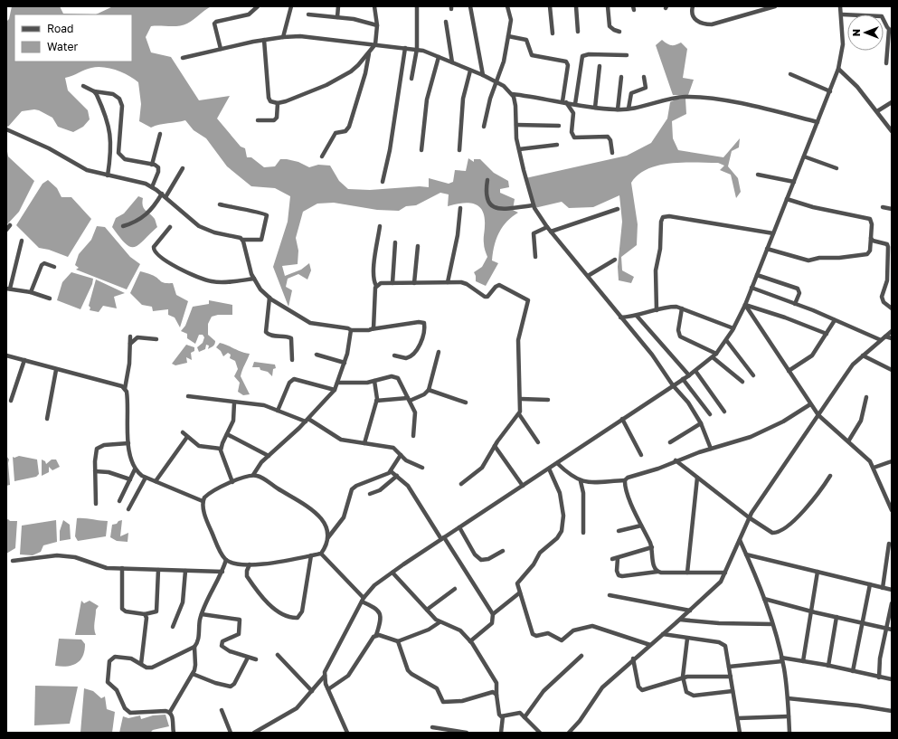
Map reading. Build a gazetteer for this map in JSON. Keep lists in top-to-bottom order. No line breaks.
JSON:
{"legend":["Road","Water"],"north":"left"}
